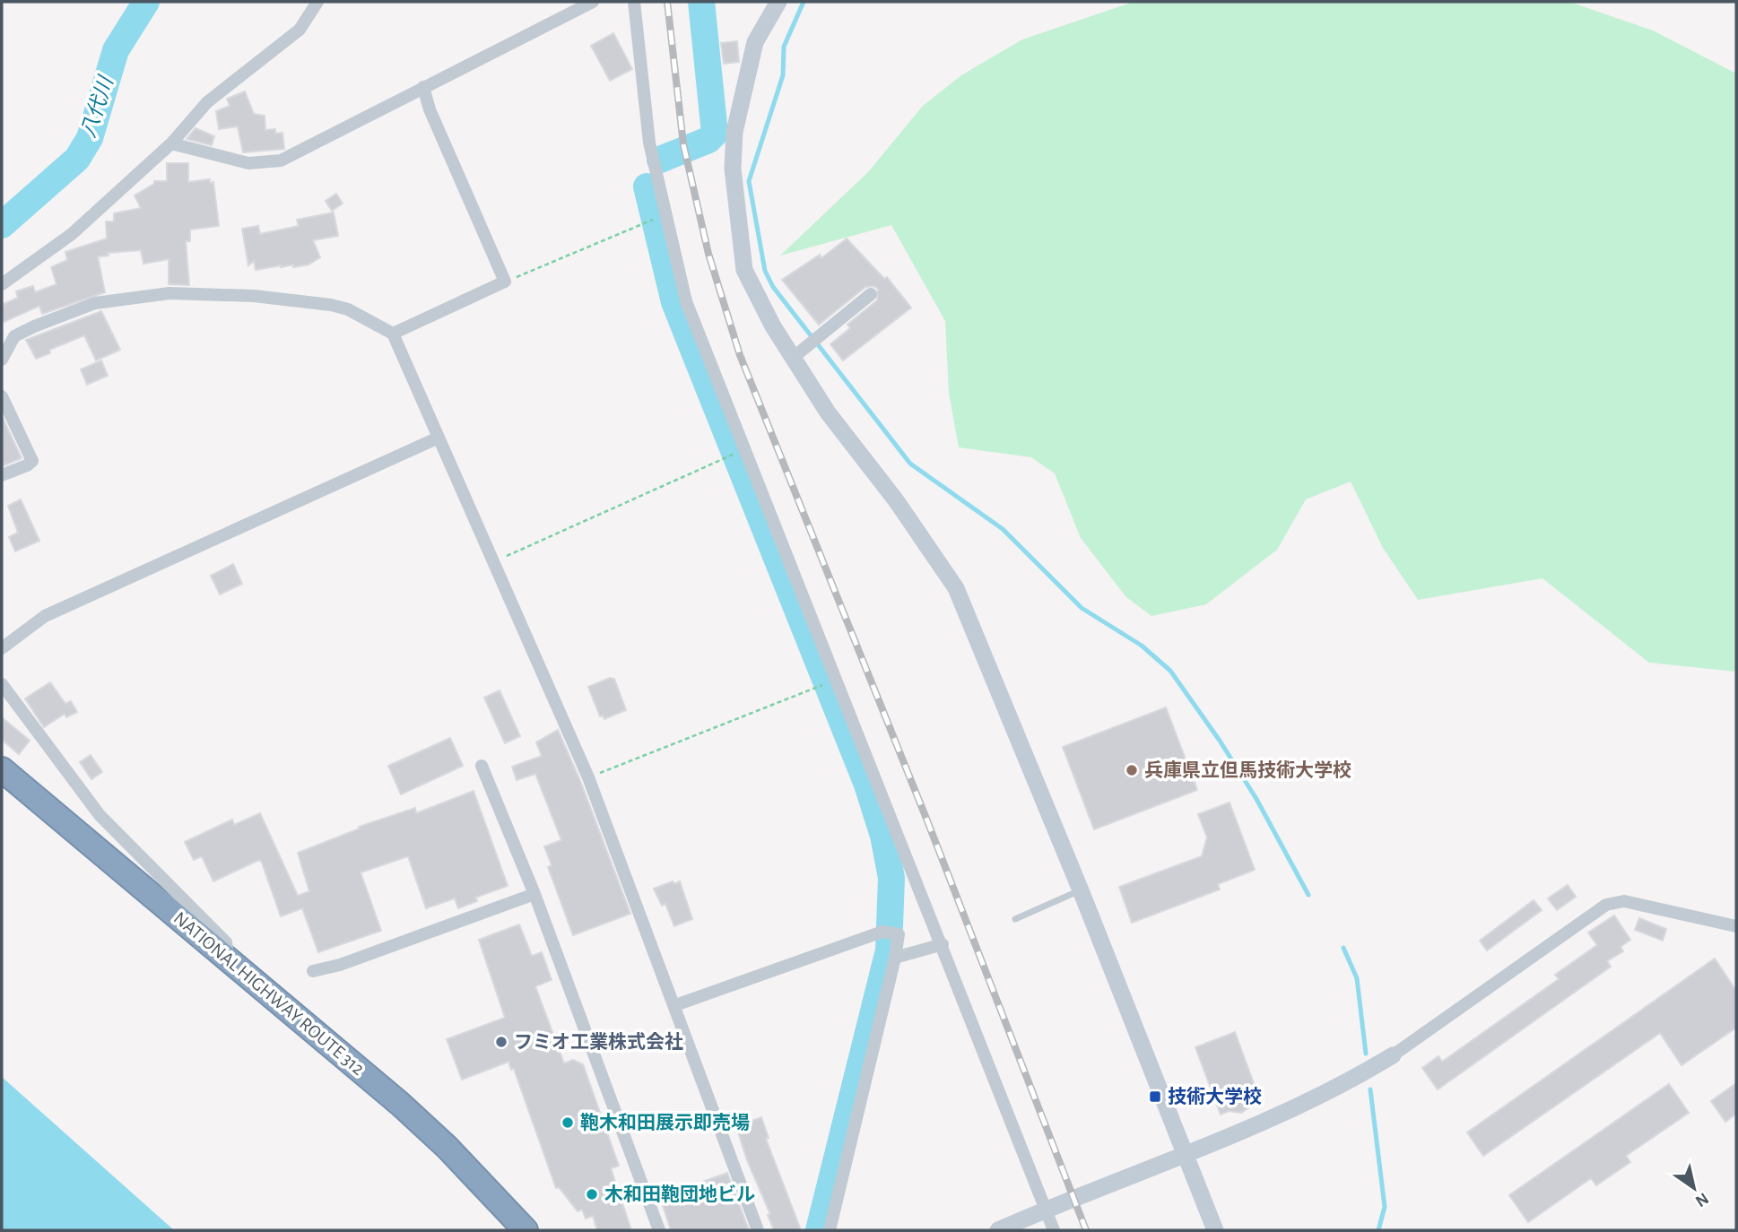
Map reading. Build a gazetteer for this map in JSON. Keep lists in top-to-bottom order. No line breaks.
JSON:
{"streets":{"highway":["NATIONAL HIGHWAY ROUTE 312"]},"water":["八代川"],"places":{"other":["兵庫県立但馬技術大学校","フミオ工業株式会社","鞄木和田展示即売場","木和田鞄団地ビル"],"transit":["技術大学校"]},"north":"bottom right"}
